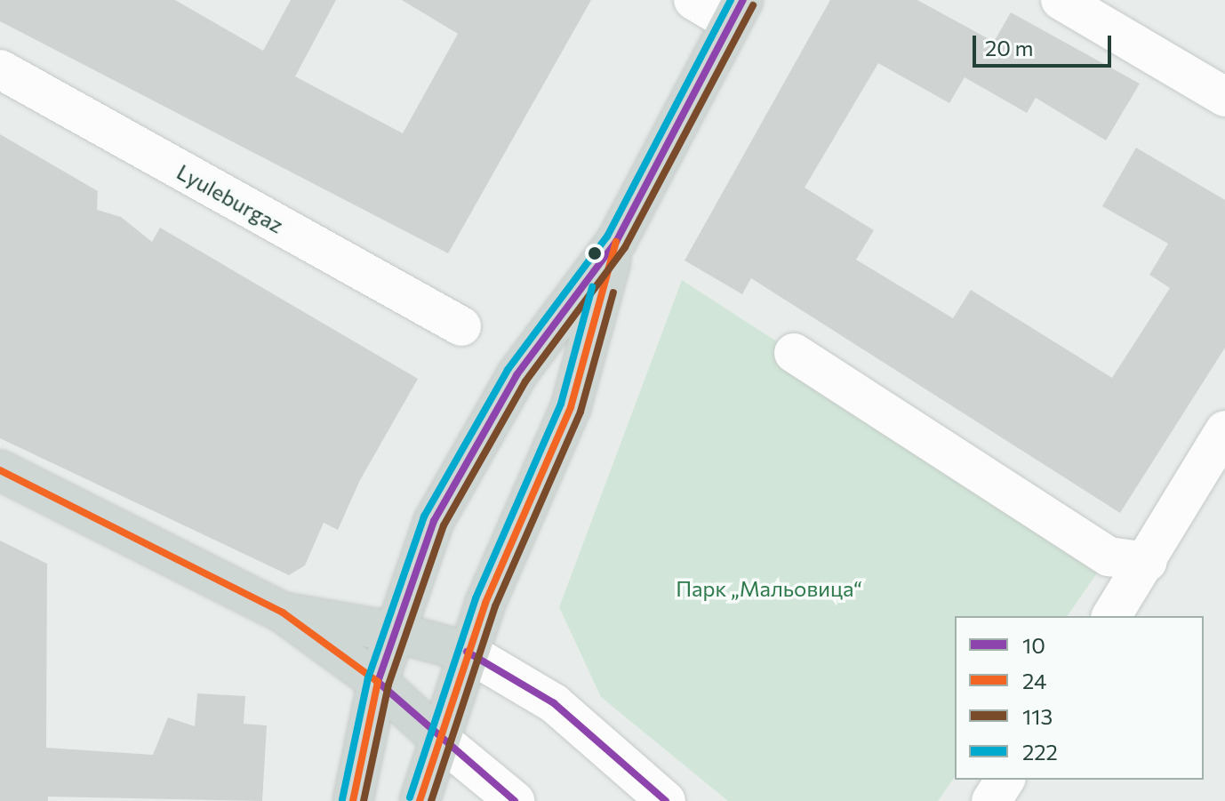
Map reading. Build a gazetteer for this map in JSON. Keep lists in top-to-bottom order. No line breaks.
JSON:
{"streets":{"street":["Lyuleburgaz"]},"parks":["Парк „Мальовица“"],"lines":["transit line 10","transit line 222","transit line 113","transit line 24"],"legend":["10","24","113","222"],"scale_bar":"20 m"}
